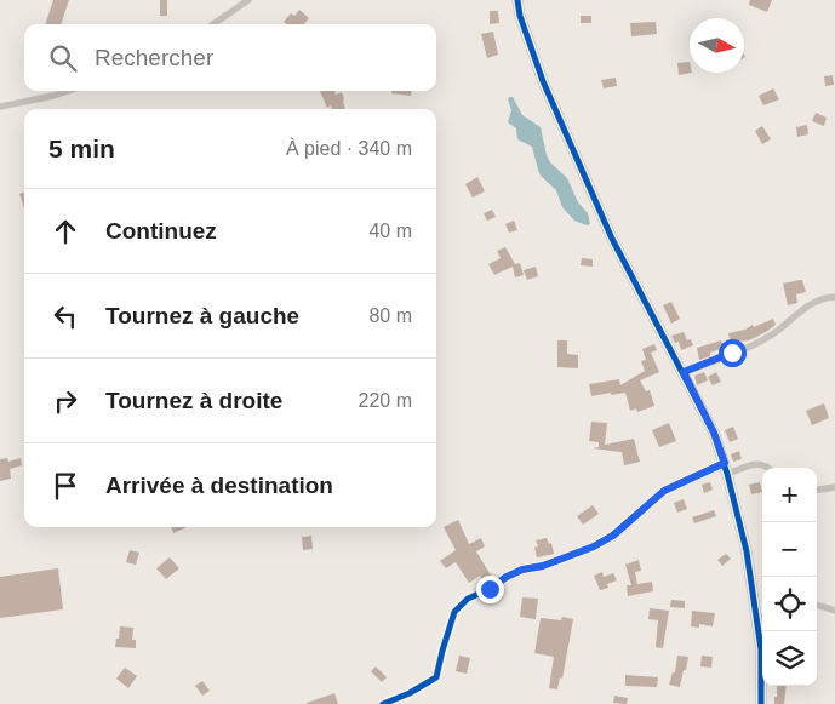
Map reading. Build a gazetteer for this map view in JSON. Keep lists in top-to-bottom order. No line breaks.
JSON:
{"north":"right","page":{"search":"Rechercher","heading":["5 min","À pied · 340 m"],"list":[["Continuez","40 m"],["Tournez à gauche","80 m"],["Tournez à droite","220 m"],"Arrivée à destination"],"map_buttons":["+","−"]}}
